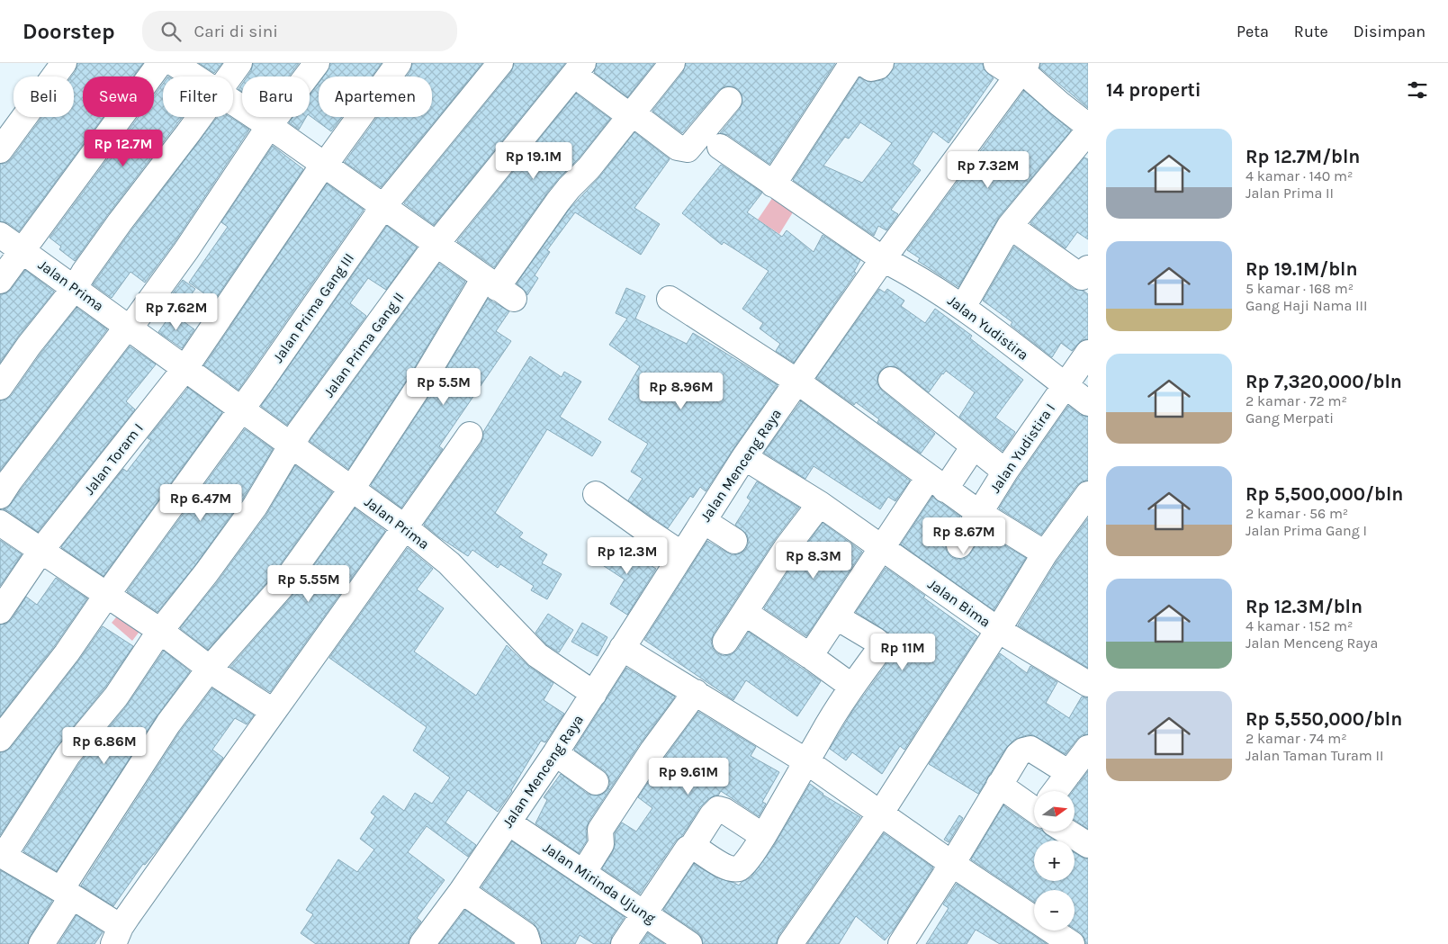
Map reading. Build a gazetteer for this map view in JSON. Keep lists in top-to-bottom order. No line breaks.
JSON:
{"streets":{"street":["Jalan Prima","Jalan Prima Gang III","Jalan Yudistira","Jalan Prima Gang II","Jalan Yudistira I","Jalan Toram I","Jalan Menceng Raya","Jalan Bima","Jalan Mirinda Ujung"]},"crossings":[["Jalan Prima","Jalan Prima Gang III"],["Jalan Prima","Jalan Prima Gang II"],["Jalan Prima","Jalan Toram I"],["Jalan Prima","Jalan Menceng Raya"],["Jalan Yudistira","Jalan Yudistira I"],["Jalan Yudistira","Jalan Menceng Raya"],["Jalan Menceng Raya","Jalan Bima"],["Jalan Menceng Raya","Jalan Mirinda Ujung"]],"north":"right","page":{"header":"Doorstep","search":"Cari di sini","nav":["Peta","Rute","Disimpan"],"heading":"14 properti","chip":["Beli","Sewa","Filter","Baru","Apartemen"],"list":[{"name":"Rp 12.7M/bln","note":"4 kamar · 140 m² · Jalan Prima II"},{"name":"Rp 19.1M/bln","note":"5 kamar · 168 m² · Gang Haji Nama III"},{"name":"Rp 7,320,000/bln","note":"2 kamar · 72 m² · Gang Merpati"},{"name":"Rp 5,500,000/bln","note":"2 kamar · 56 m² · Jalan Prima Gang I"},{"name":"Rp 12.3M/bln","note":"4 kamar · 152 m² · Jalan Menceng Raya"},{"name":"Rp 5,550,000/bln","note":"2 kamar · 74 m² · Jalan Taman Turam II"}],"price":["Rp 12.7M","Rp 19.1M","Rp 7.32M","Rp 7.62M","Rp 5.5M","Rp 8.96M","Rp 6.47M","Rp 8.67M","Rp 12.3M","Rp 8.3M","Rp 5.55M","Rp 11M","Rp 6.86M","Rp 9.61M"],"map_buttons":["+","−"]}}
